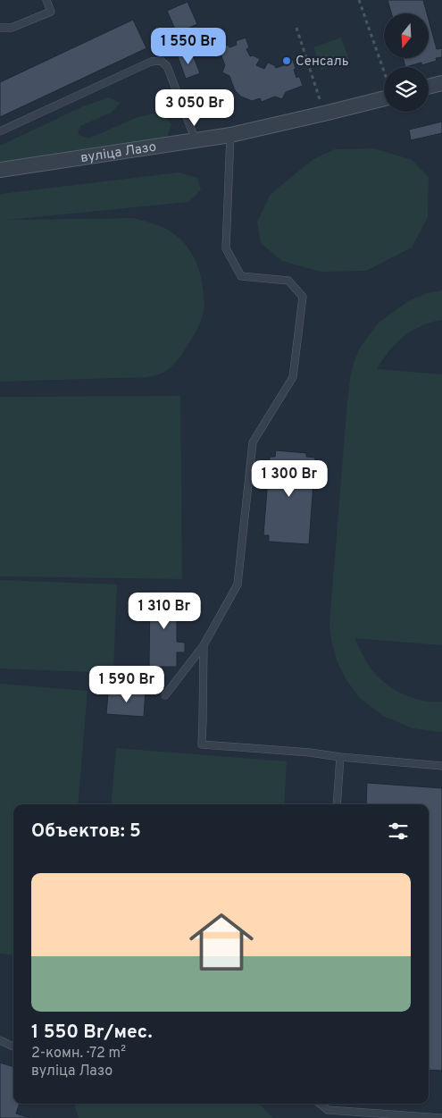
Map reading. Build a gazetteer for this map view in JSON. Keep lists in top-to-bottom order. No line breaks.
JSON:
{"streets":{"street":["вуліца Лазо"]},"places":["Сенсаль"],"north":"bottom","page":{"price":["1 550 Br","3 050 Br","1 300 Br","1 310 Br","1 590 Br"],"heading":"Объектов: 5","list":[{"name":"1 550 Br/мес.","note":"2-комн. · 72 m² · вуліца Лазо"}]}}
